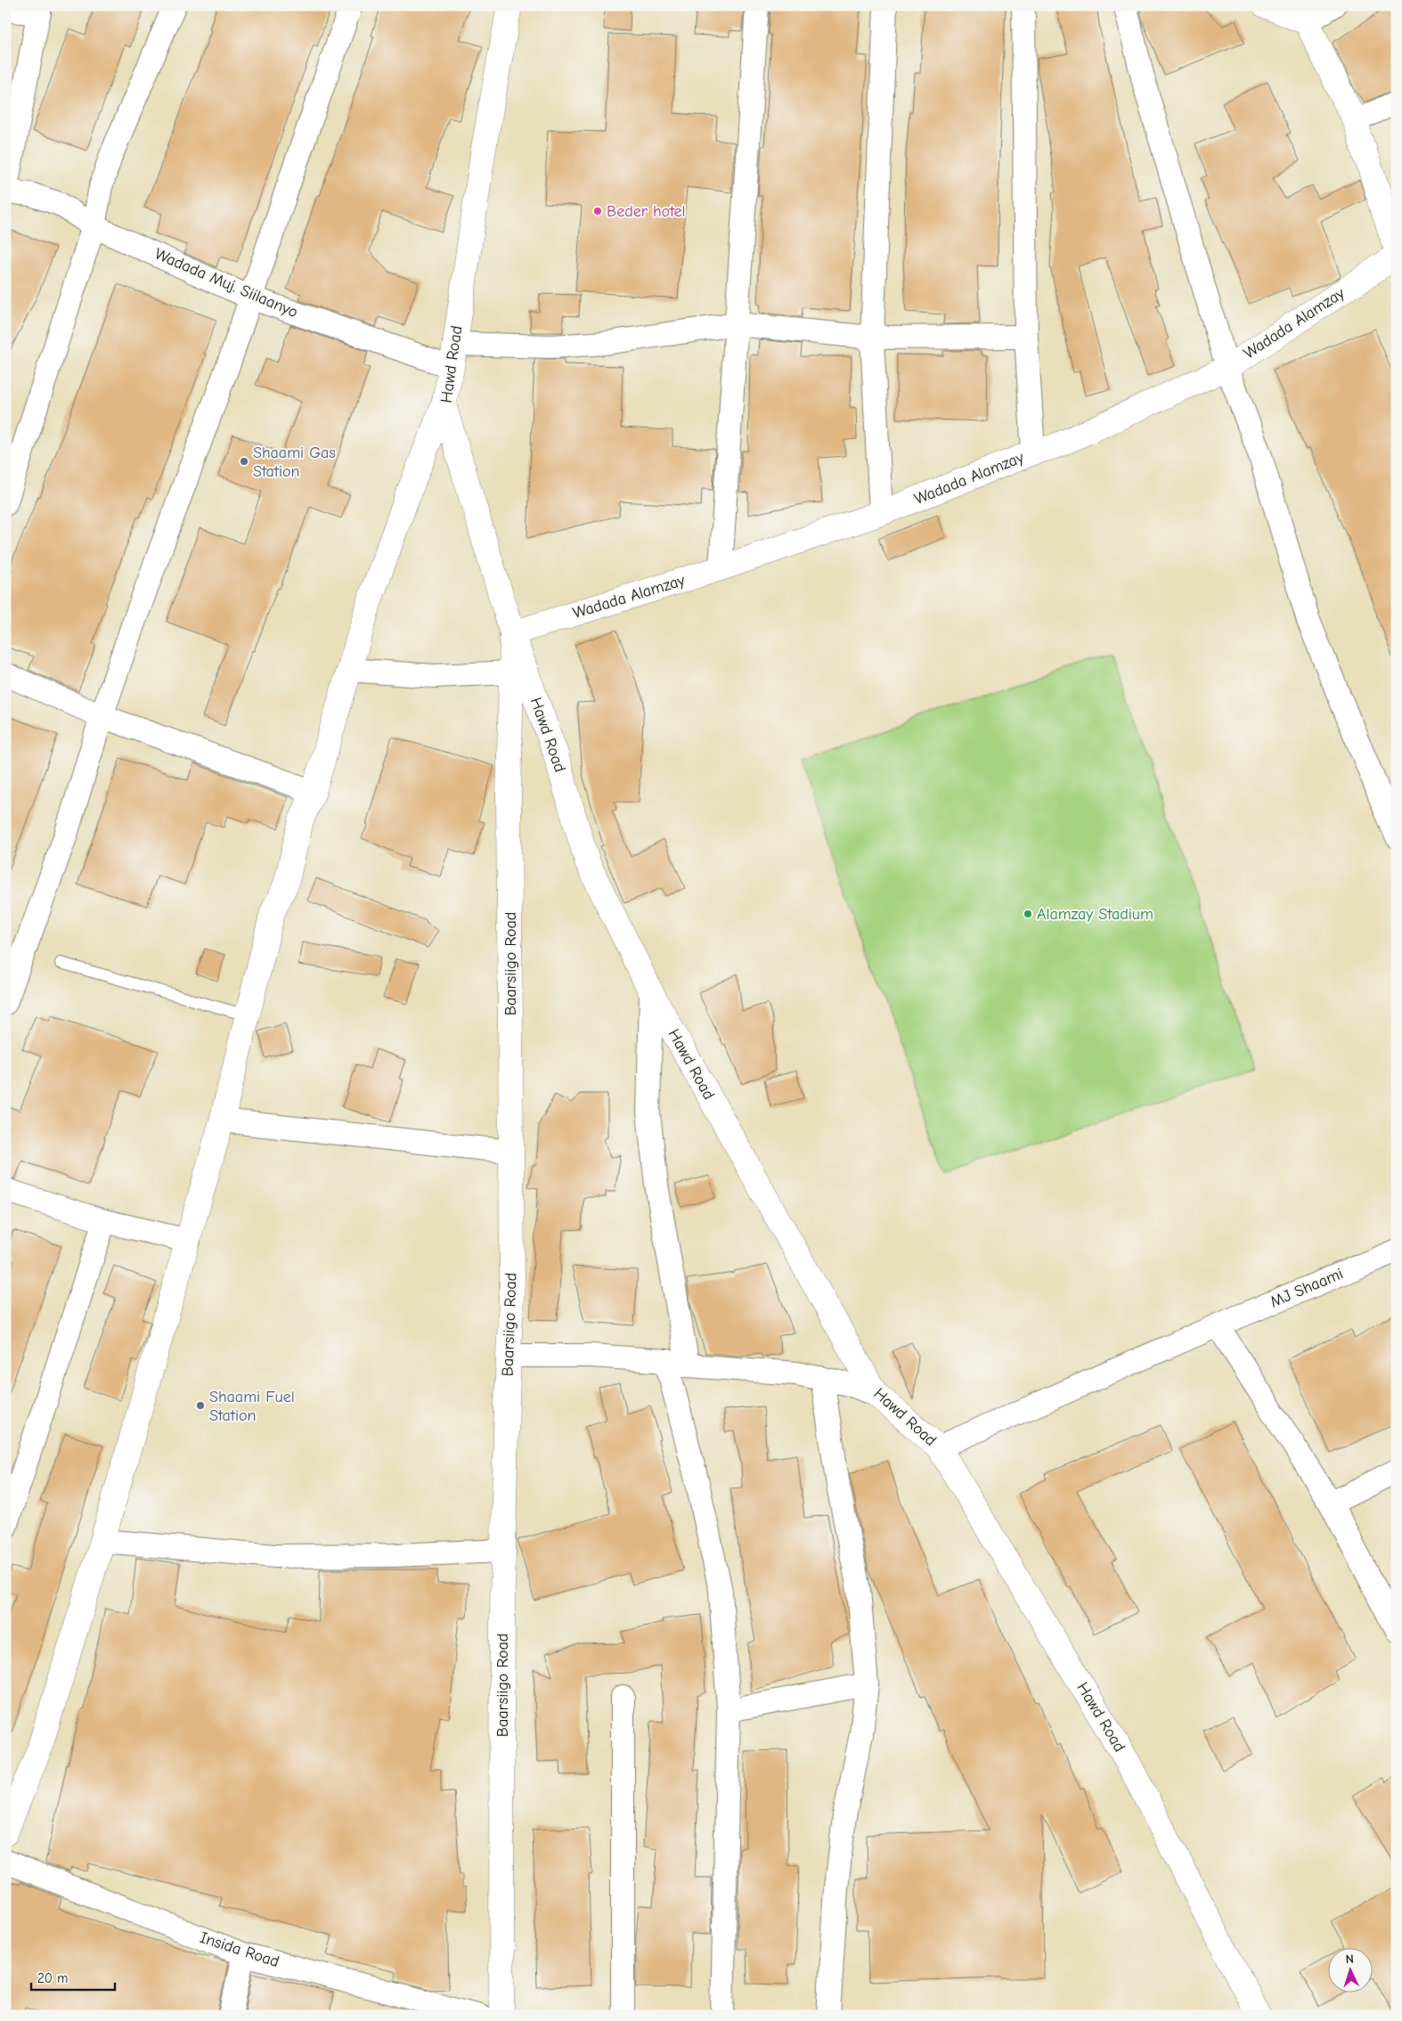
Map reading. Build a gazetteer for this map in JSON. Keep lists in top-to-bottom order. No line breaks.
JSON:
{"streets":{"street":["Wadada Muj. Siilaanyo","Wadada Alamzay","Hawd Road","Baarsiigo Road","MJ Shaami","Insida Road"]},"crossings":[["Wadada Muj. Siilaanyo","Hawd Road"],["Wadada Alamzay","Hawd Road"],["Wadada Alamzay","Baarsiigo Road"],["Hawd Road","Baarsiigo Road"],["Hawd Road","MJ Shaami"]],"places":["Beder hotel","Shaami Gas Station","Alamzay Stadium","Shaami Fuel Station"],"scale_bar":"20 m","north":"top"}
